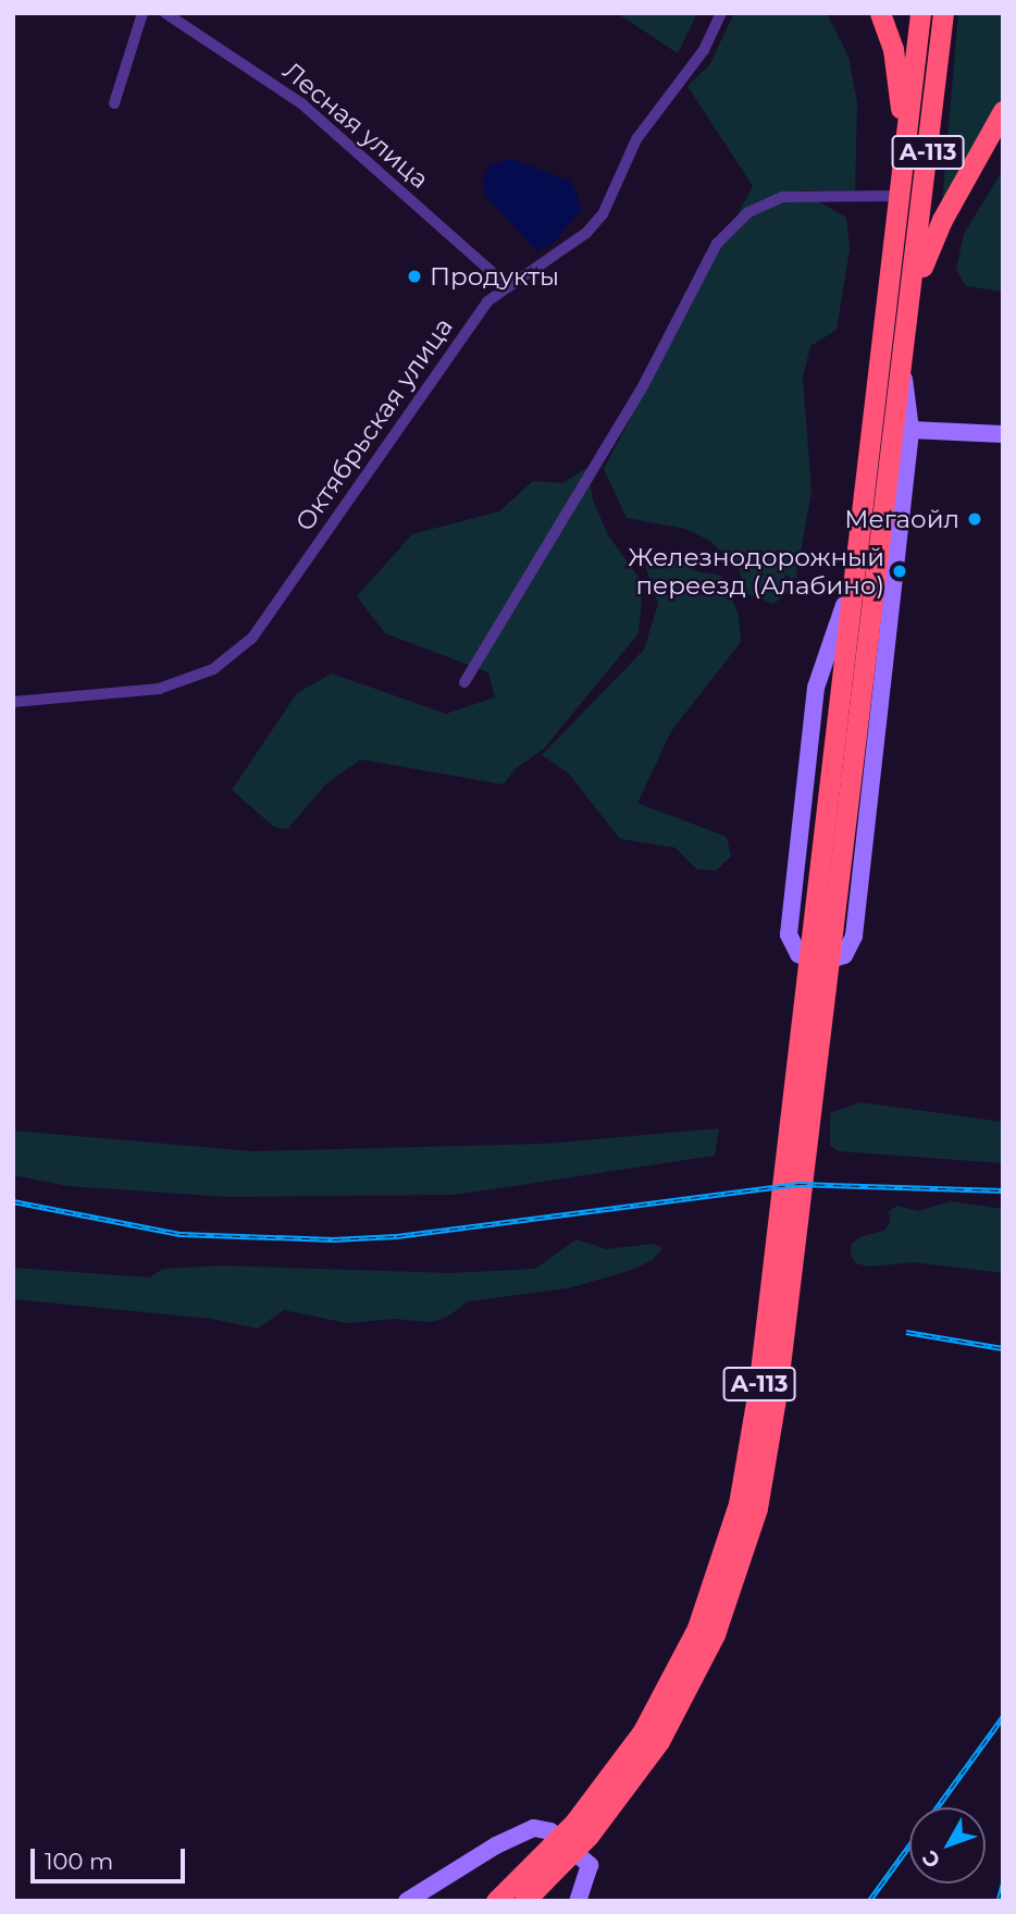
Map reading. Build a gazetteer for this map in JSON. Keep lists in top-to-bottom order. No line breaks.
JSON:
{"streets":{"highway":["А-113"],"street":["Лесная улица","Октябрьская улица"]},"crossings":[["Лесная улица","Октябрьская улица"]],"places":["Продукты","Мегаойл","Железнодорожный переезд (Алабино)"],"scale_bar":"100 m","north":"bottom left"}
